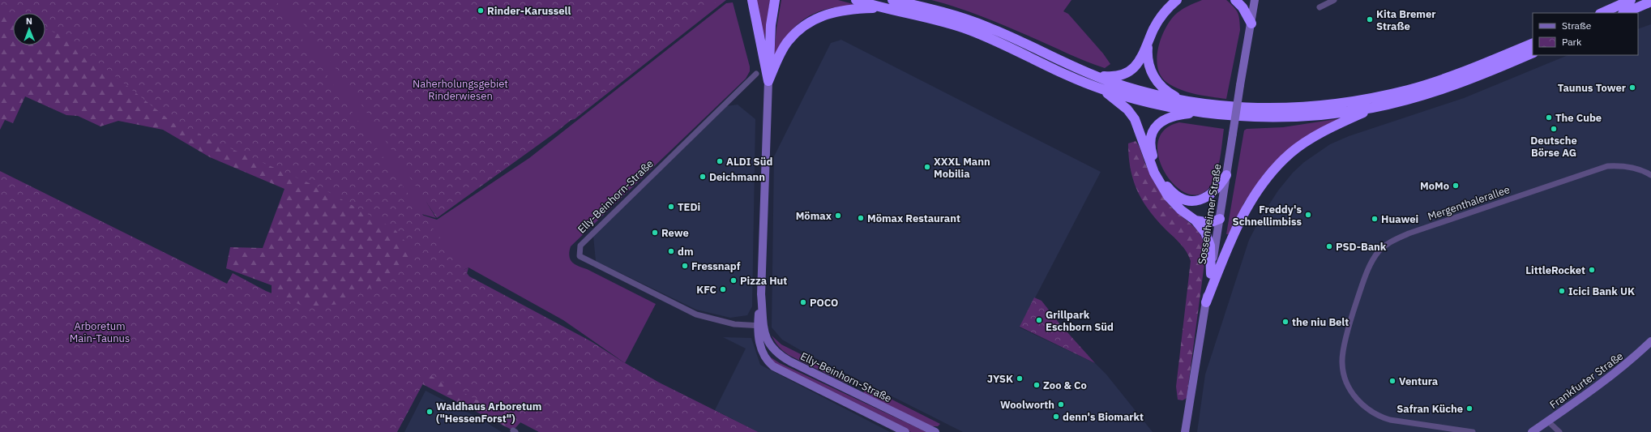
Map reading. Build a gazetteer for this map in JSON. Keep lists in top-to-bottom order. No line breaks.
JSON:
{"streets":{"street":["Elly-Beinhorn-Straße","Mergenthalerallee","Sossenheimer Straße","Frankfurter Straße"]},"parks":["Naherholungsgebiet Rinderwiesen","Arboretum Main-Taunus"],"places":["Rinder-Karussell","Kita Bremer Straße","Taunus Tower","The Cube","Deutsche Börse AG","ALDI Süd","XXXL Mann Mobilia","Deichmann","MoMo","TEDi","Freddy's Schnellimbiss","Mömax","Mömax Restaurant","Huawei","Rewe","PSD-Bank","dm","Fressnapf","LittleRocket","Pizza Hut","KFC","Icici Bank UK","POCO","Grillpark Eschborn Süd","the niu Belt","JYSK","Ventura","Zoo & Co","Woolworth","Safran Küche","Waldhaus Arboretum (\"HessenForst\")","denn's Biomarkt"],"legend":["Straße","Park"],"north":"top"}
